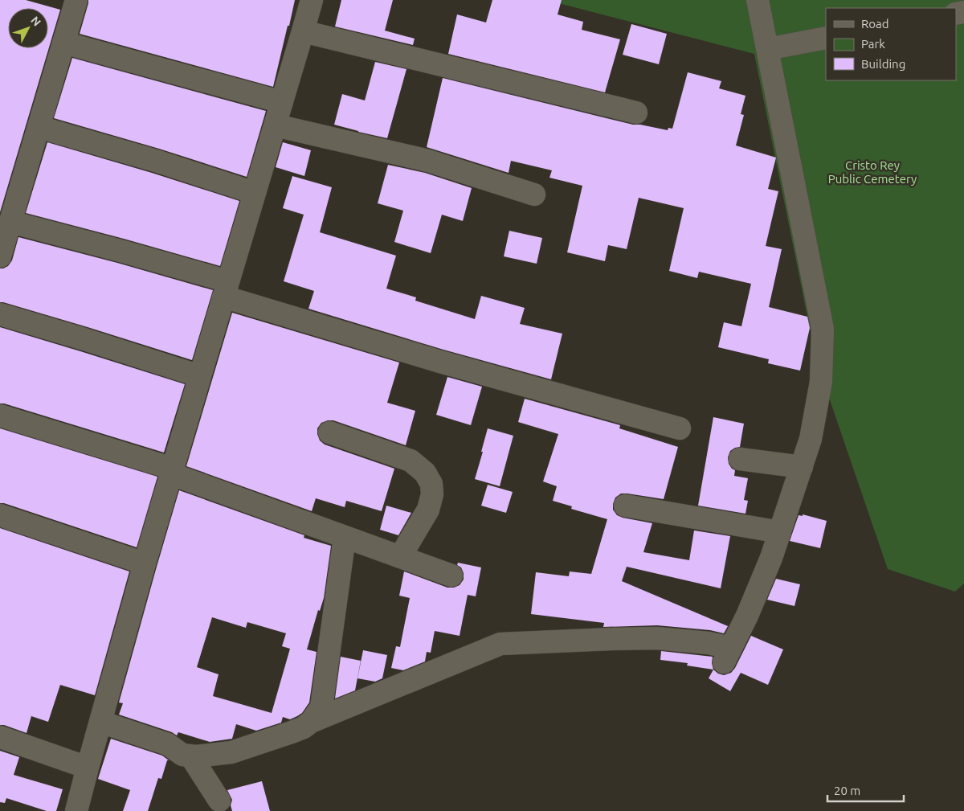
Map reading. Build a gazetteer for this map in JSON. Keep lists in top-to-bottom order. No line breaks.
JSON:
{"parks":["Cristo Rey Public Cemetery"],"legend":["Road","Park","Building"],"scale_bar":"20 m","north":"top right"}
